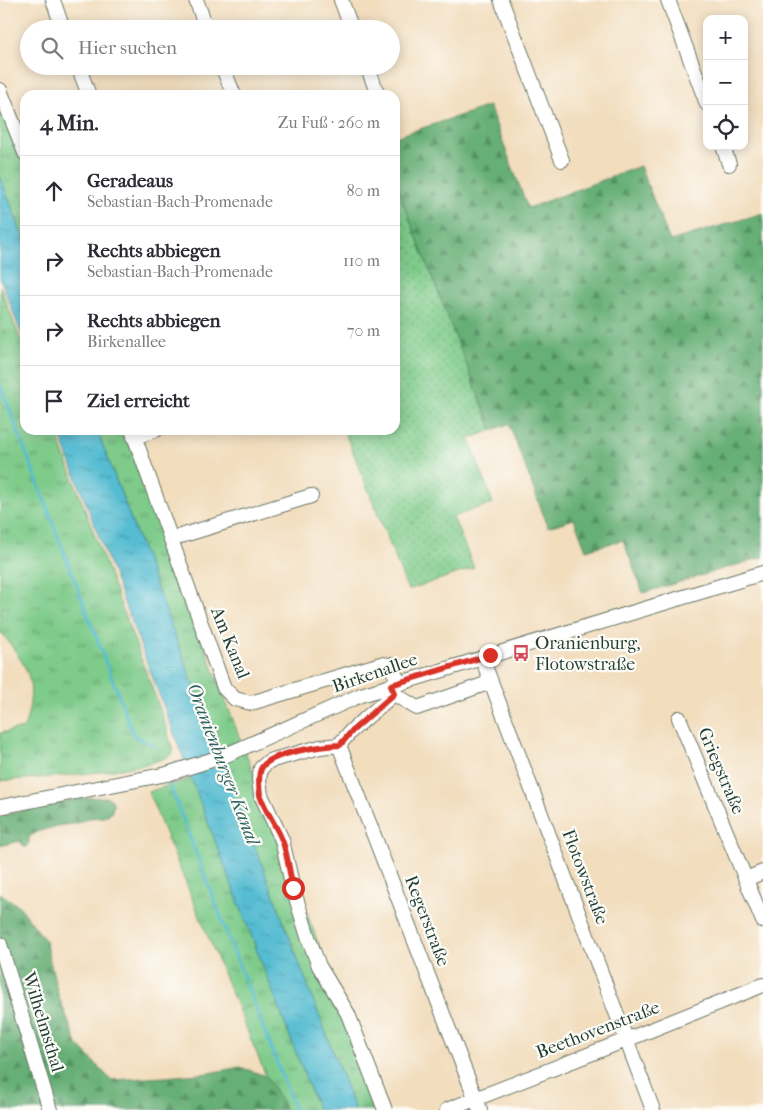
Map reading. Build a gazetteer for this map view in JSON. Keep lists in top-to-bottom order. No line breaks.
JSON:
{"streets":{"street":["Am Kanal","Birkenallee","Griegstraße","Flotowstraße","Regerstraße","Wilhelmsthal","Beethovenstraße"]},"crossings":[["Am Kanal","Birkenallee"],["Birkenallee","Flotowstraße"],["Flotowstraße","Beethovenstraße"],["Regerstraße","Beethovenstraße"]],"water":["Oranienburger Kanal"],"places":{"bus stop":["Oranienburg, Flotowstraße"]},"page":{"map_buttons":["+","−"],"search":"Hier suchen","heading":["4 Min.","Zu Fuß · 260 m"],"list":[["Geradeaus","Sebastian-Bach-Promenade","80 m"],["Rechts abbiegen","Sebastian-Bach-Promenade","110 m"],["Rechts abbiegen","Birkenallee","70 m"],"Ziel erreicht"]}}
